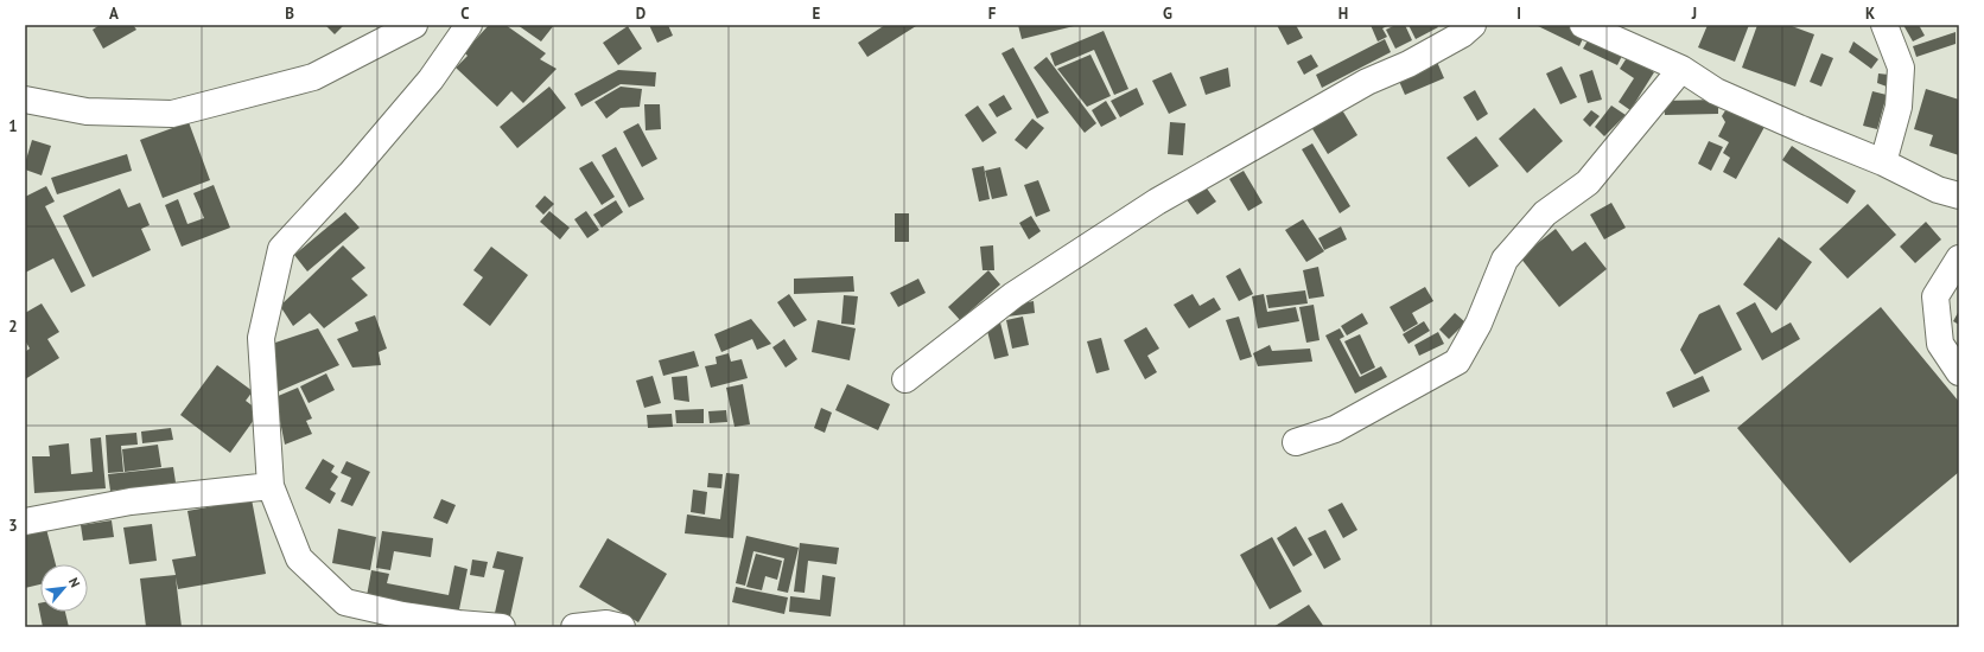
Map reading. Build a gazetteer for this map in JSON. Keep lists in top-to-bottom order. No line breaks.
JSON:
{"north":"top right","grid":{"columns":["A","B","C","D","E","F","G","H","I","J","K"],"rows":["1","2","3"]}}
